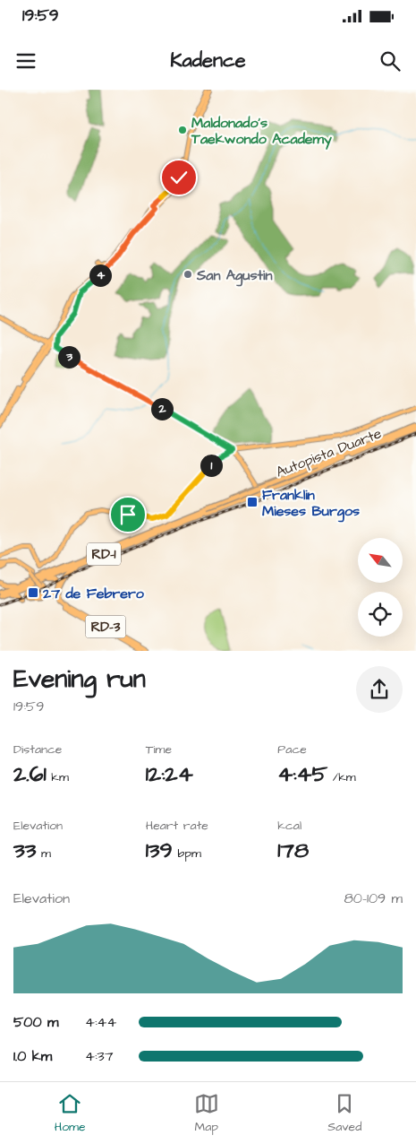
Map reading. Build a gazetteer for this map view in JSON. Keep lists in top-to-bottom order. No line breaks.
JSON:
{"streets":{"highway":["Autopista Duarte","RD-1"],"main road":["RD-3"]},"places":{"other":["Maldonado's Taekwondo Academy","San Agustin"],"transit":["Franklin Mieses Burgos","27 de Febrero"]},"north":"top left","page":{"status":"19:59","header":"Kadence","pins":["4","3","2","1"],"heading":["Evening run","19:59"],"stats":[["Distance","2.61 km"],["Time","12:24"],["Pace","4:45 /km"],["Elevation","33 m"],["Heart rate","139 bpm"],["kcal","178"]],"chart":["Elevation","80–109 m"],"list":[{"name":"500 m","note":"4:44"},{"name":"1.0 km","note":"4:37"}],"tabs":["Home","Map","Saved"]}}
